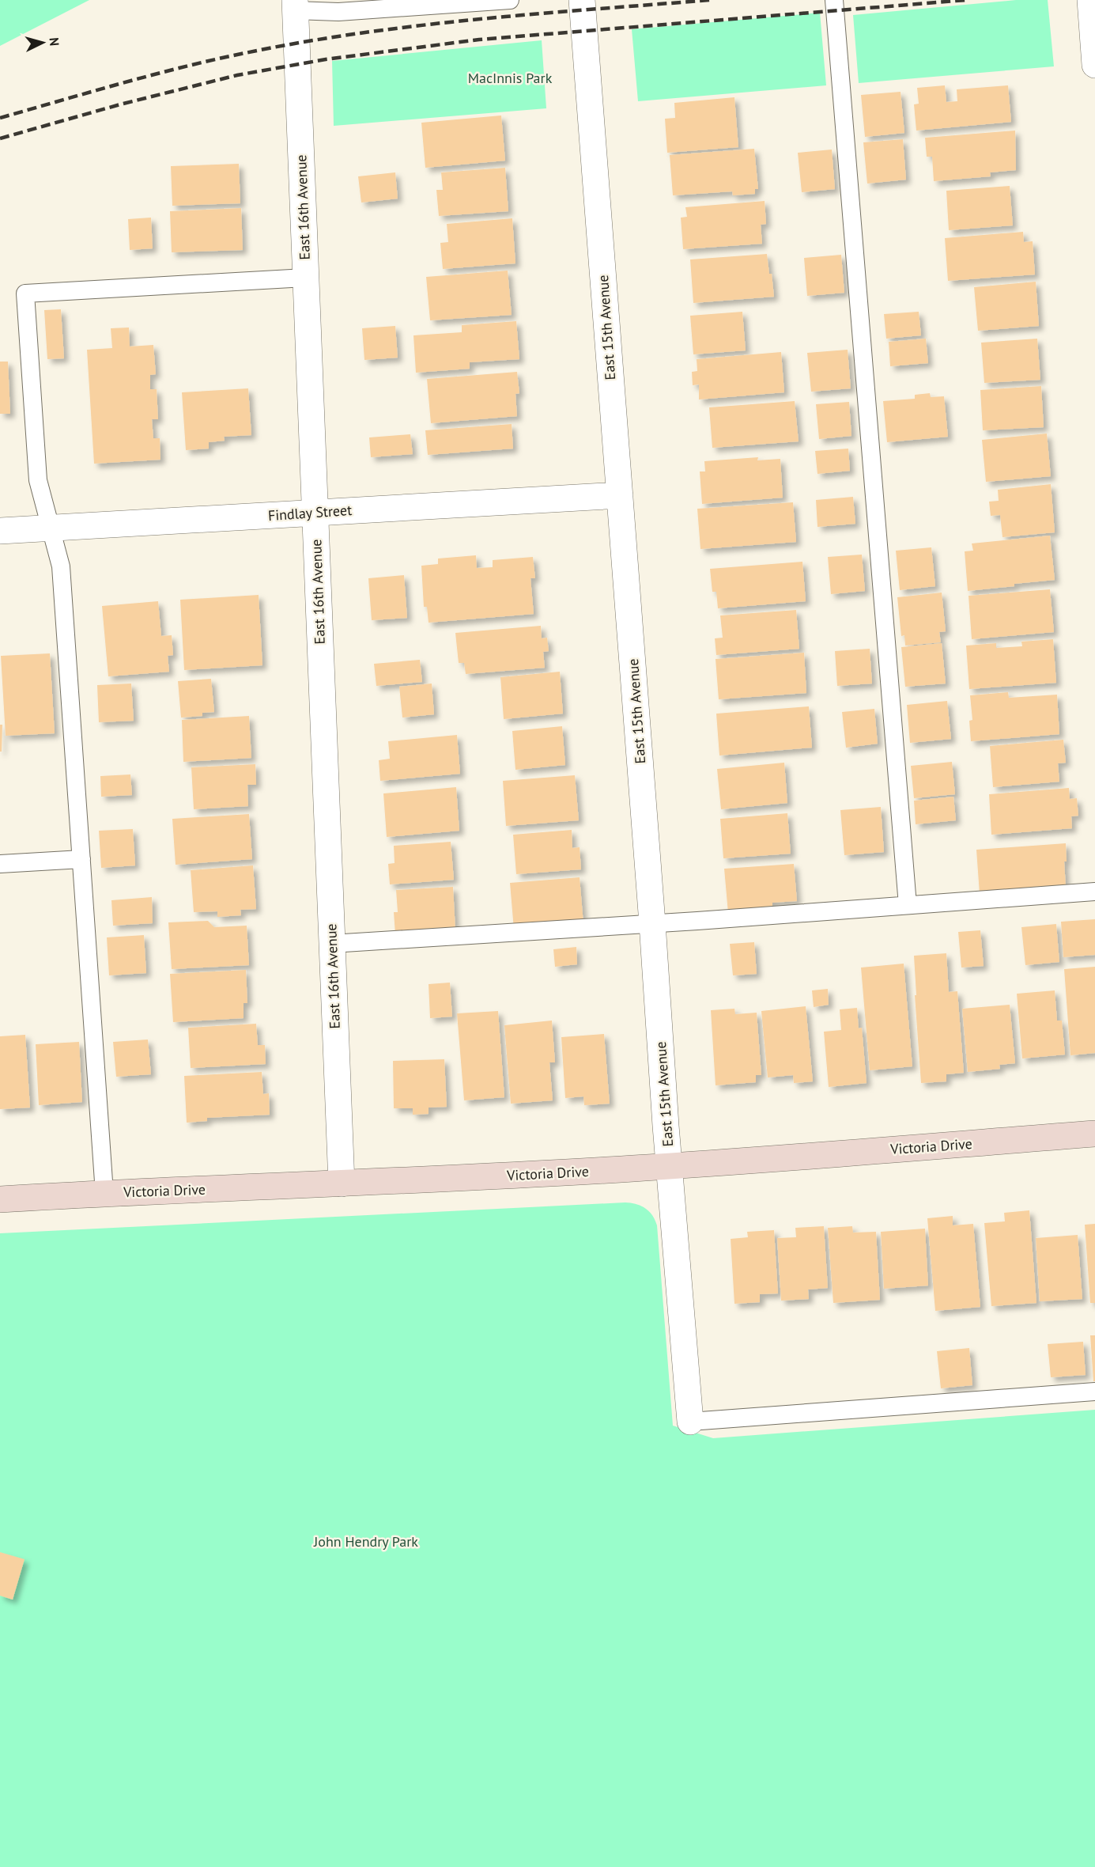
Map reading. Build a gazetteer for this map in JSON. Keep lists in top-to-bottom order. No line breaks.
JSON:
{"streets":{"street":["East 16th Avenue","East 15th Avenue","Findlay Street","Victoria Drive"]},"crossings":[["East 16th Avenue","Findlay Street"],["East 16th Avenue","Victoria Drive"],["East 15th Avenue","Findlay Street"],["East 15th Avenue","Victoria Drive"]],"parks":["MacInnis Park","John Hendry Park"],"north":"right"}
